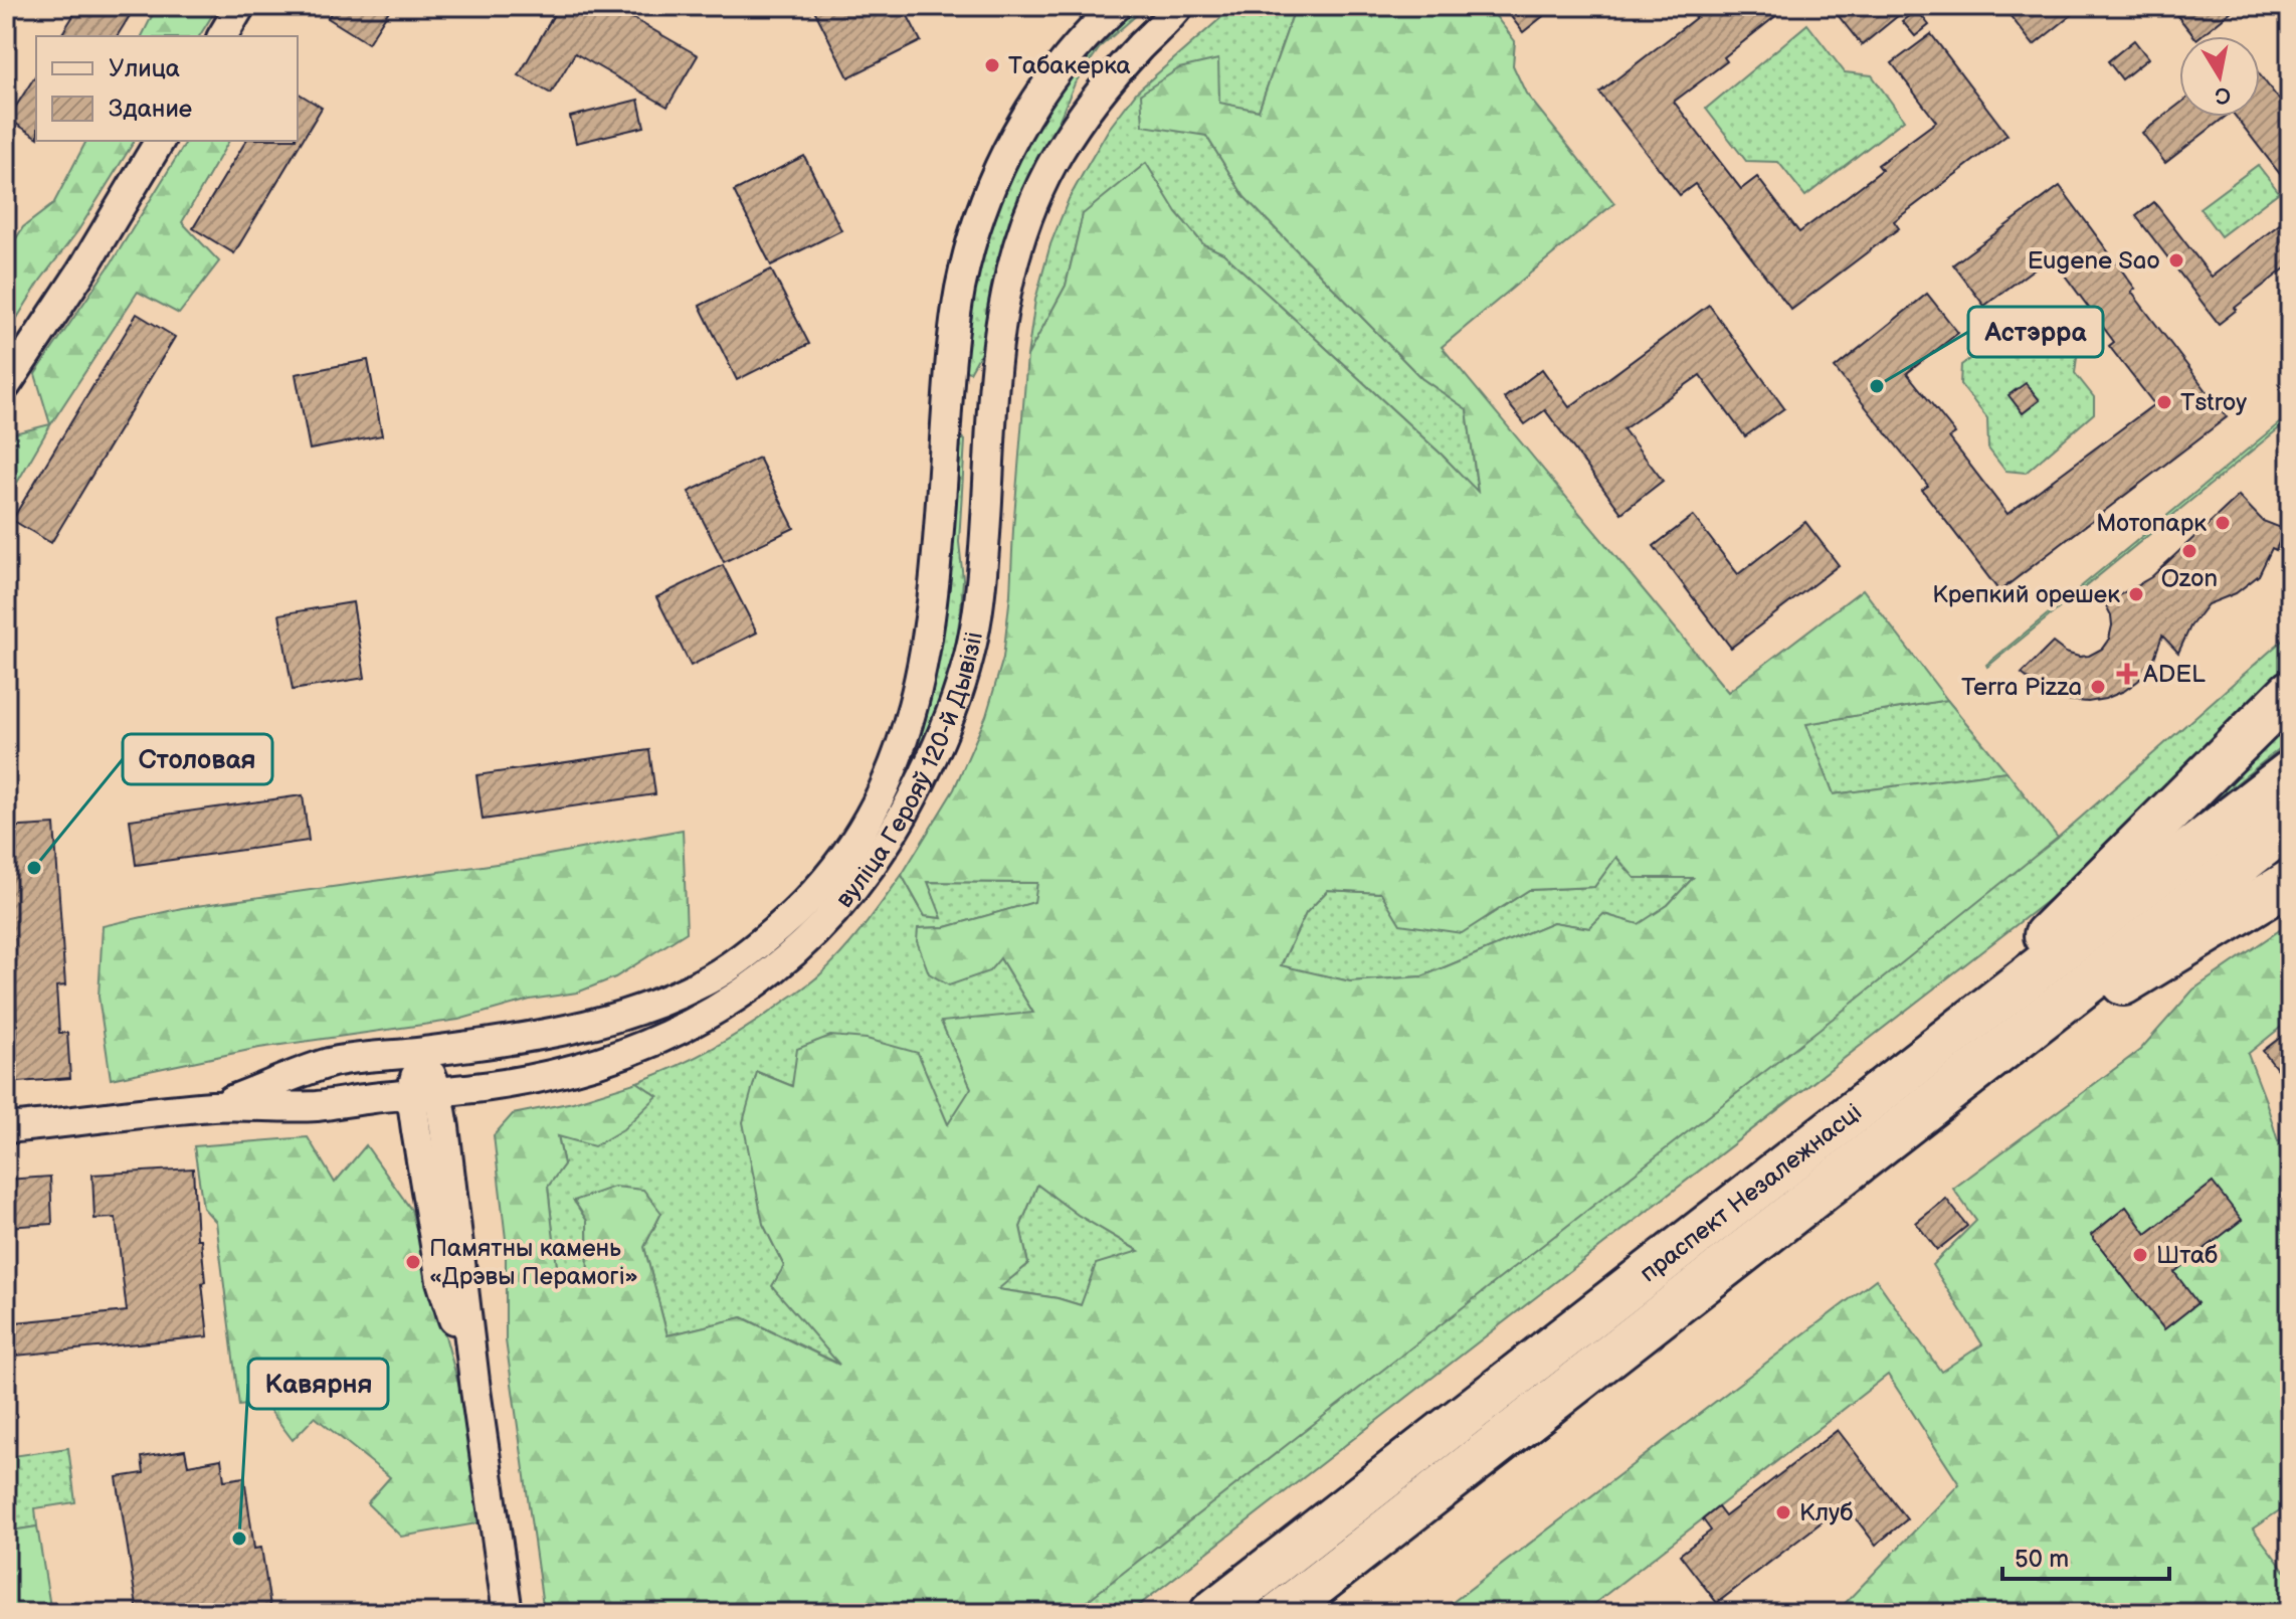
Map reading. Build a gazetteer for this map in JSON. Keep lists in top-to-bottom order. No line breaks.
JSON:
{"streets":{"highway":["праспект Незалежнасці"],"street":["вуліца Герояў 120-й Дывізіі"]},"places":{"other":["Табакерка","Eugene Sao","Астэрра","Tstroy","Мотопарк","Ozon","Крепкий орешек","Terra Pizza","Столовая","Штаб","Памятны камень «Дрэвы Перамогі»","Клуб","Кавярня"],"health":["ADEL"]},"legend":["Улица","Здание"],"scale_bar":"50 m","north":"bottom"}
